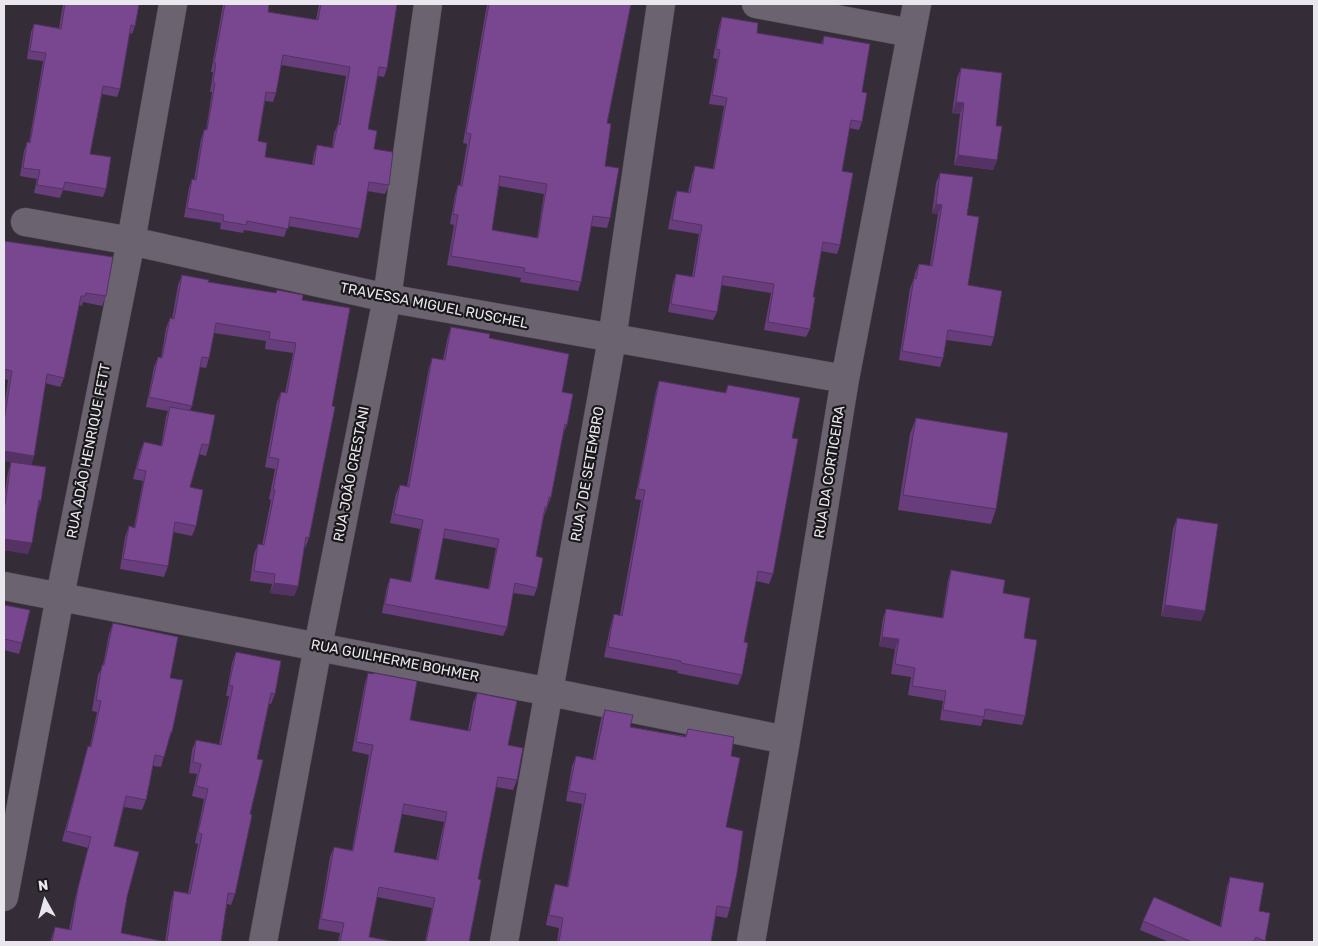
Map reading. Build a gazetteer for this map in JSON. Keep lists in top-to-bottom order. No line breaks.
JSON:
{"streets":{"street":["TRAVESSA MIGUEL RUSCHEL","RUA ADÃO HENRIQUE FETT","RUA DA CORTICEIRA","RUA JOÃO CRESTANI","RUA 7 DE SETEMBRO","RUA GUILHERME BOHMER"]},"crossings":[["TRAVESSA MIGUEL RUSCHEL","RUA ADÃO HENRIQUE FETT"],["TRAVESSA MIGUEL RUSCHEL","RUA DA CORTICEIRA"],["TRAVESSA MIGUEL RUSCHEL","RUA JOÃO CRESTANI"],["TRAVESSA MIGUEL RUSCHEL","RUA 7 DE SETEMBRO"],["RUA ADÃO HENRIQUE FETT","RUA GUILHERME BOHMER"],["RUA DA CORTICEIRA","RUA GUILHERME BOHMER"],["RUA JOÃO CRESTANI","RUA GUILHERME BOHMER"],["RUA 7 DE SETEMBRO","RUA GUILHERME BOHMER"]],"north":"top"}
